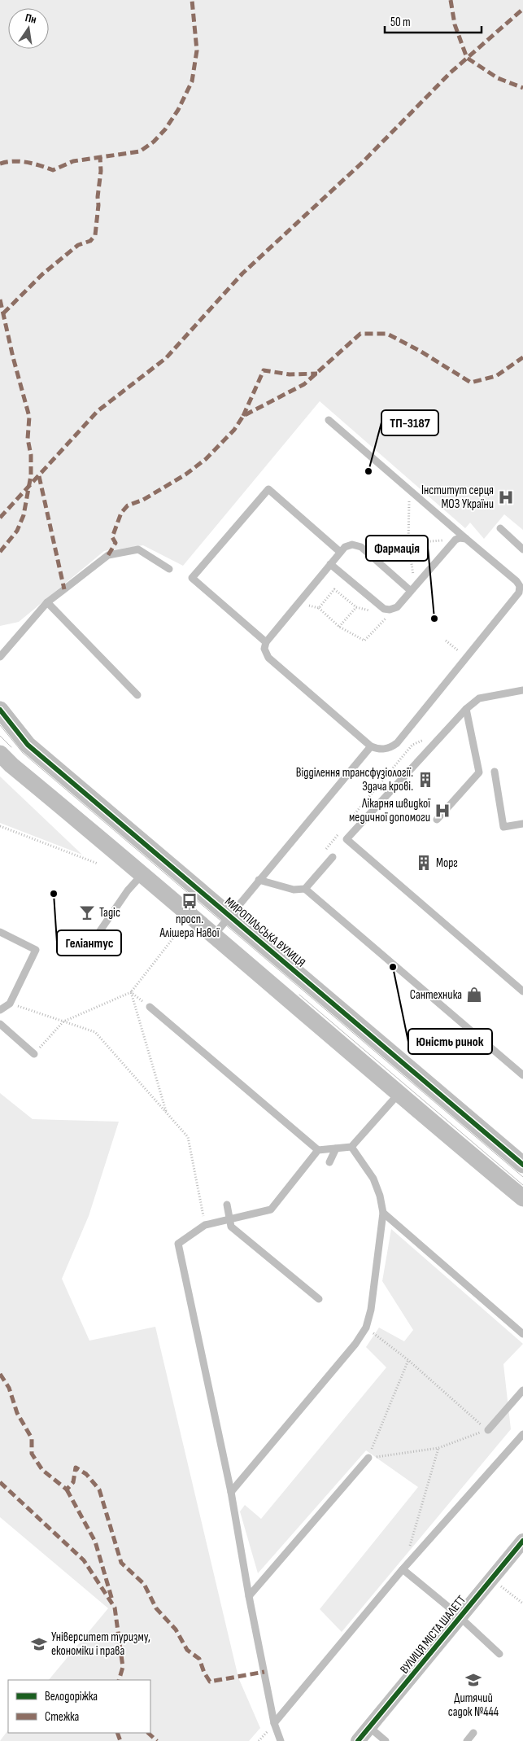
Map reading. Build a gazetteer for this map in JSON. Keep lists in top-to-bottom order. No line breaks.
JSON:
{"streets":{"street":["МИРОПІЛЬСЬКА ВУЛИЦЯ","ВУЛИЦЯ МІСТА ШАЛЕТТ"]},"places":{"other":["ТП-3187","Фармація","Геліантус","Юність ринок"],"hospital":["Інститут серця МОЗ України","Лікарня швидкої медичної допомоги"],"building":["Відділення трансфузіології. Здача крові.","Морг"],"bus stop":["просп. Алішера Навої"],"bar":["Тадіс"],"shop":["Сантехника"],"school or university":["Університет туризму, економіки і права","Дитячий садок №444"]},"legend":["Велодоріжка","Стежка"],"scale_bar":"50 m","north":"top"}
